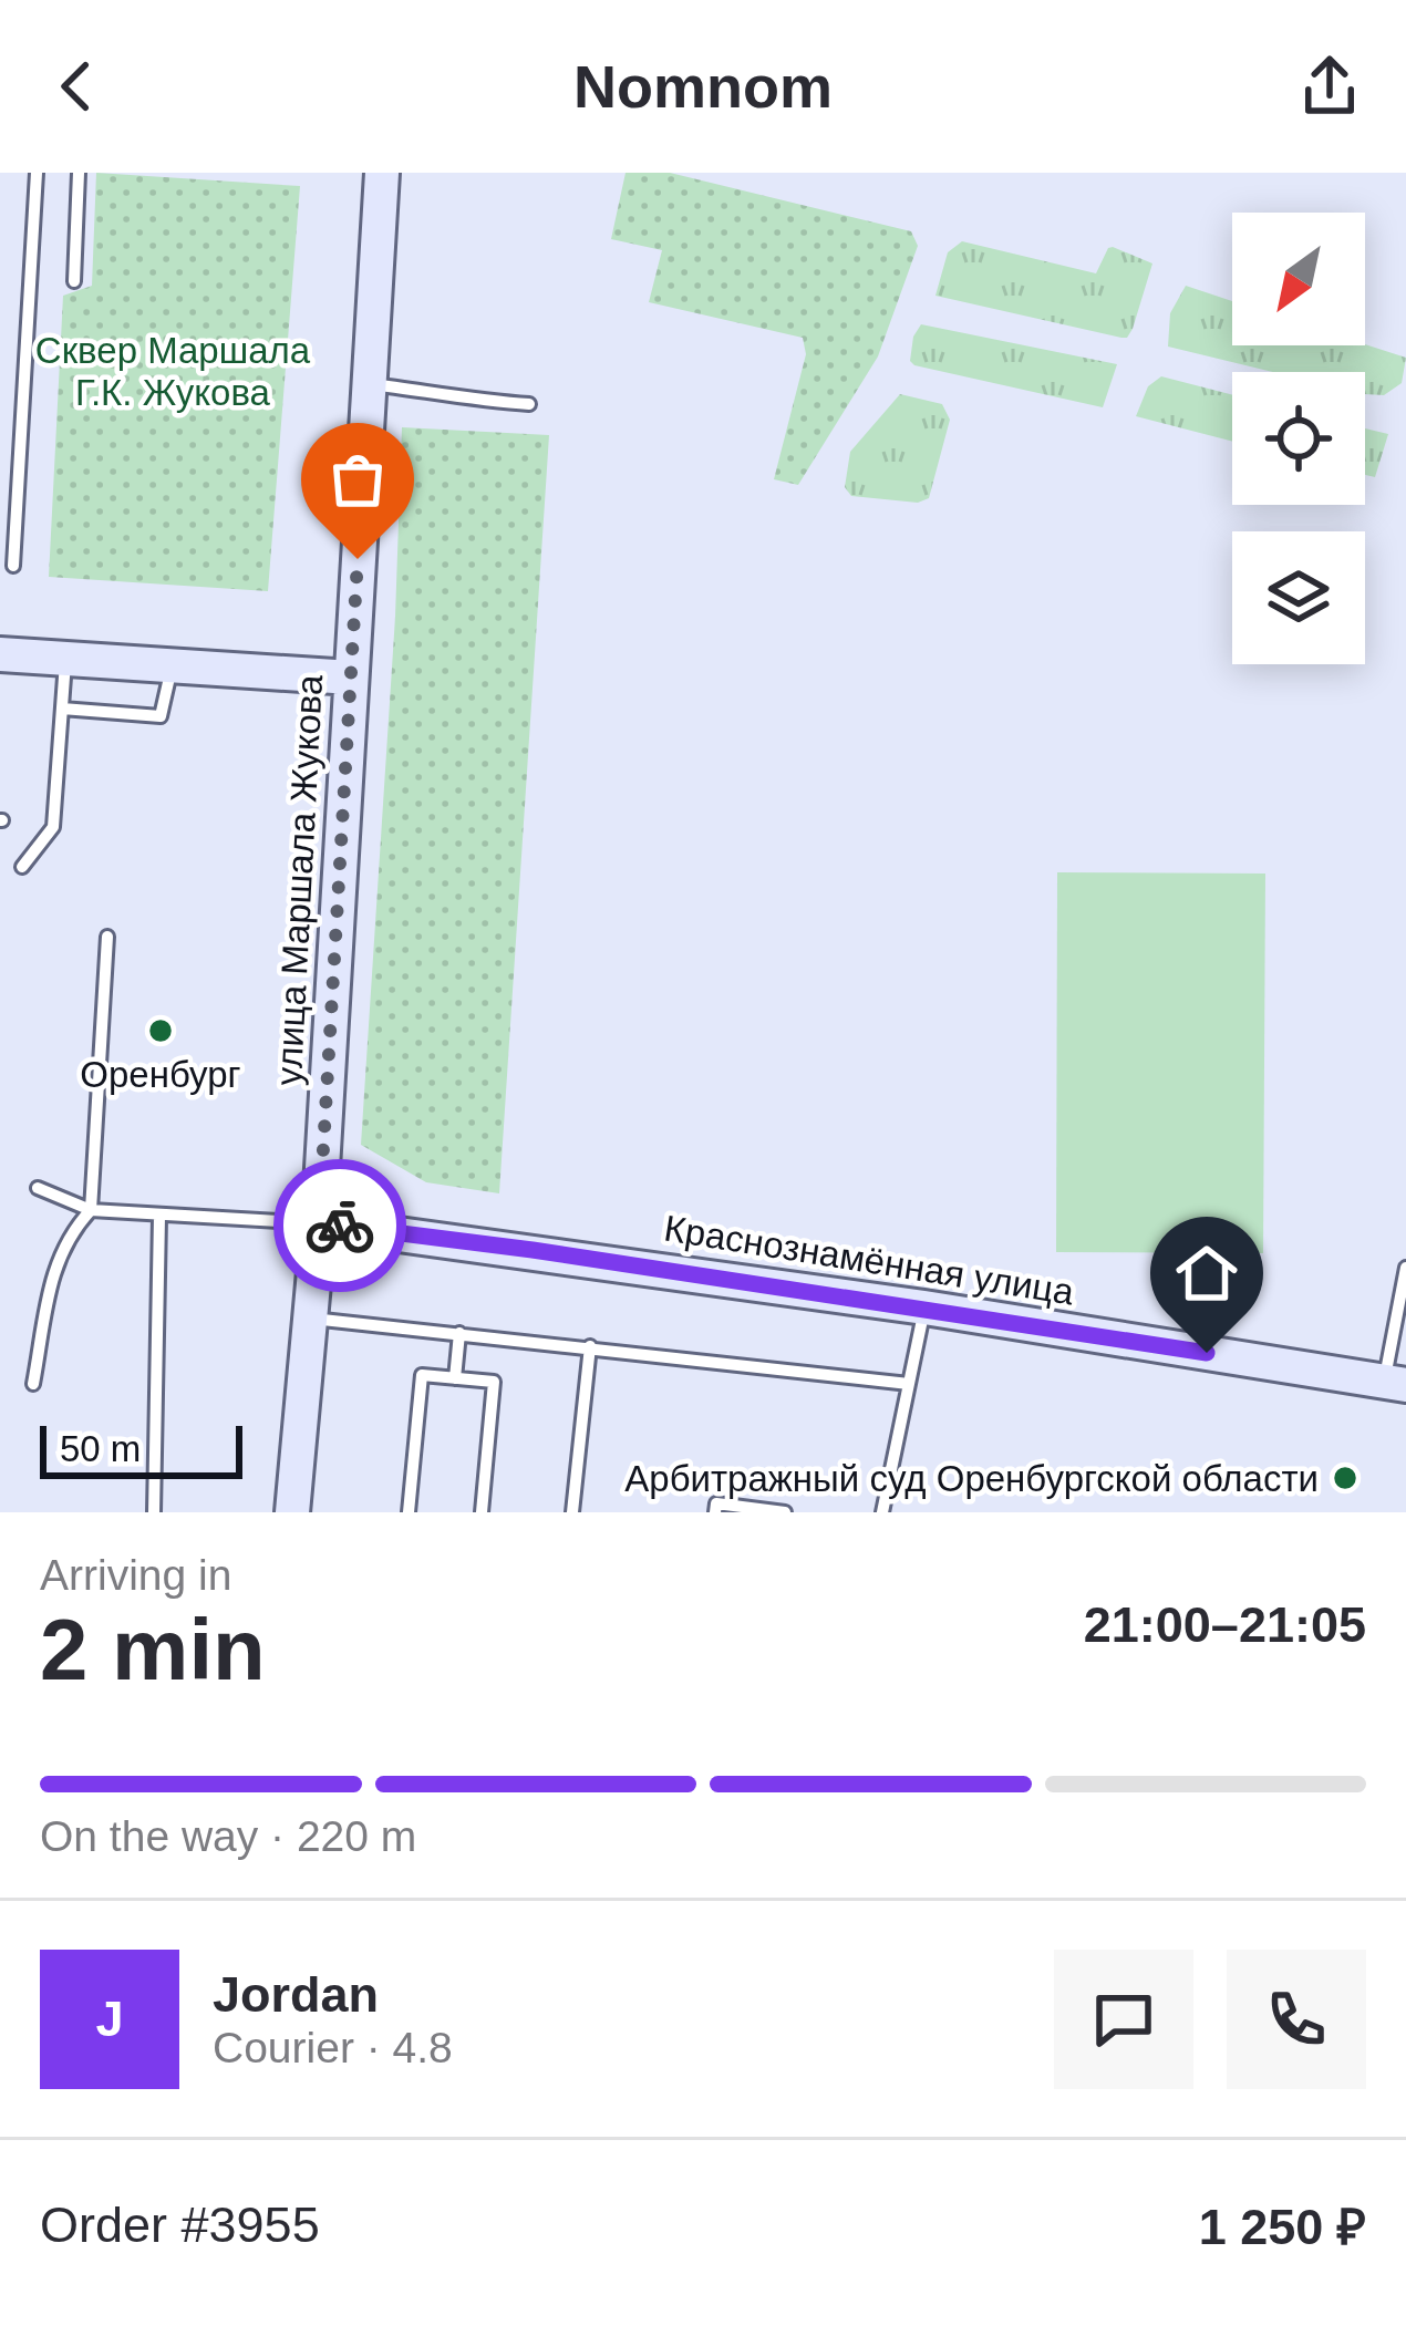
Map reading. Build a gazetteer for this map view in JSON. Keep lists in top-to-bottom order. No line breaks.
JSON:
{"streets":{"main road":["улица Маршала Жукова","Краснознамённая улица"]},"crossings":[["улица Маршала Жукова","Краснознамённая улица"]],"parks":["Сквер Маршала Г.К. Жукова"],"places":["Оренбург","Арбитражный суд Оренбургской области"],"scale_bar":"50 m","north":"bottom left","page":{"header":"Nomnom","scale":"50 m","heading":["2 min","Arriving in","21:00–21:05"],"panel":["Jordan","Courier · 4.8","Order #3955","1 250 ₽"],"bar":"On the way · 220 m","round":"J"}}
